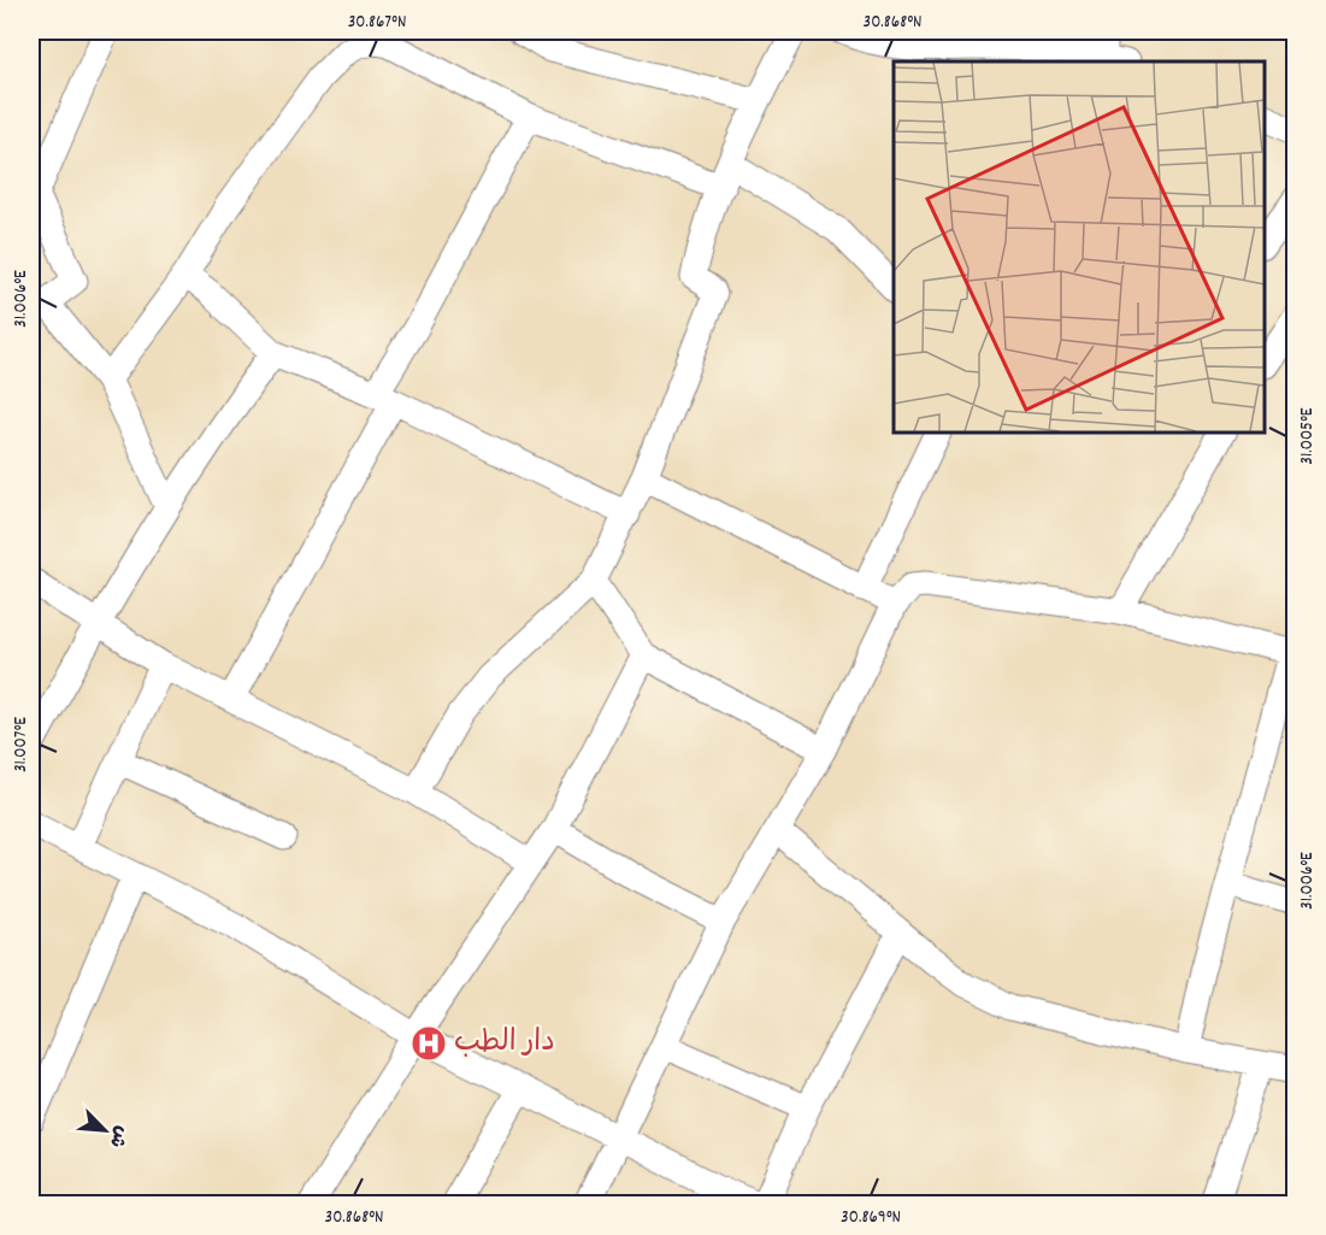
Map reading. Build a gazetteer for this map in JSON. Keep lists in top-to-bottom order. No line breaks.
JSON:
{"places":{"hospital":["دار الطب"]},"north":"bottom right","coordinates":["30.867°N","30.868°N","31.006°E","31.005°E","31.007°E","30.869°N"]}
